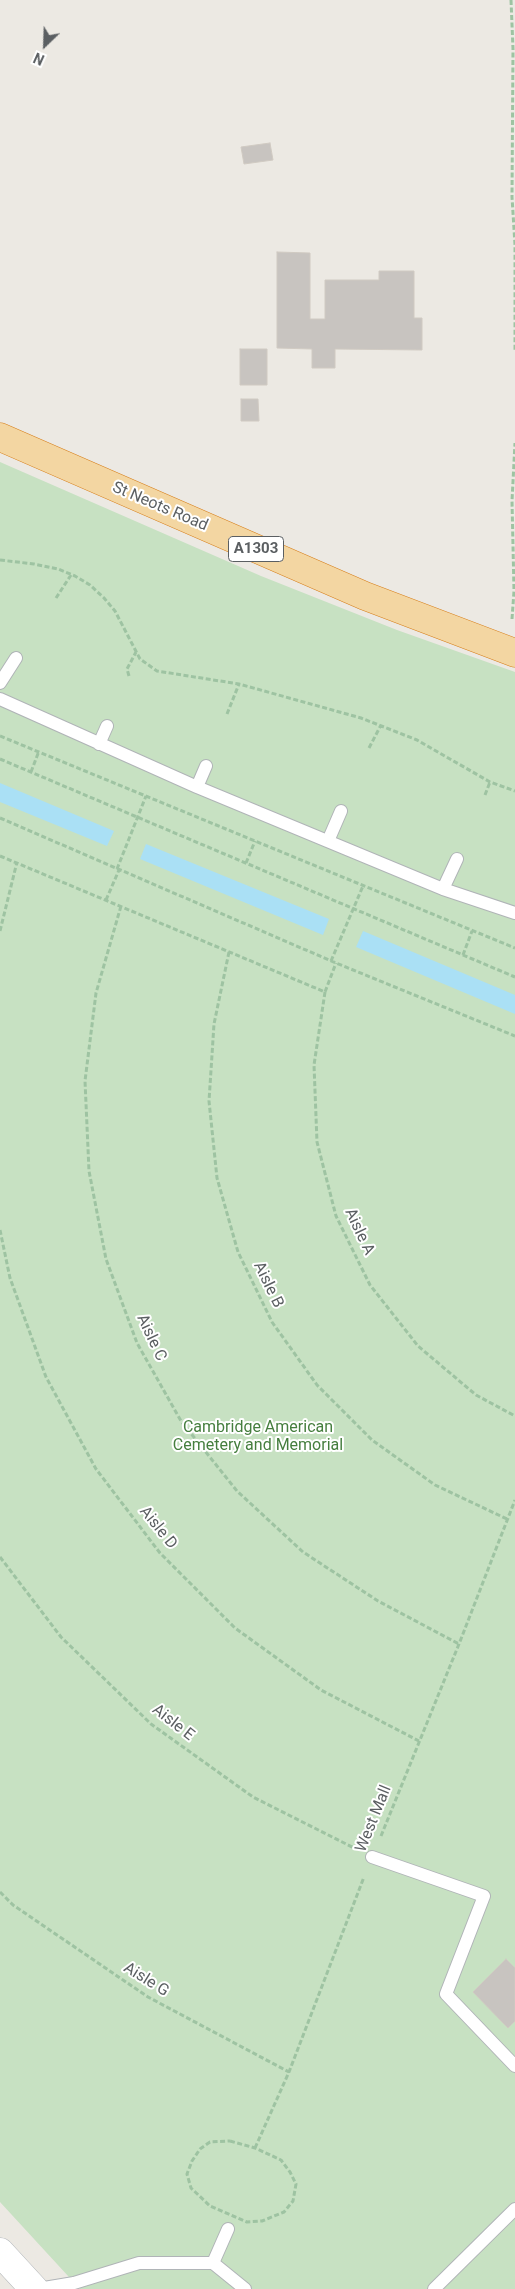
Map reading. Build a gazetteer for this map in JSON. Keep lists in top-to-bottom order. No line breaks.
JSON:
{"streets":{"highway":["St Neots Road","A1303"],"path":["Aisle A","Aisle B","Aisle C","Aisle D","Aisle E","West Mall","Aisle G"]},"crossings":[["Aisle B","West Mall"],["Aisle C","West Mall"],["Aisle D","West Mall"],["Aisle E","West Mall"],["West Mall","Aisle G"]],"parks":["Cambridge American Cemetery and Memorial"],"north":"bottom left"}
